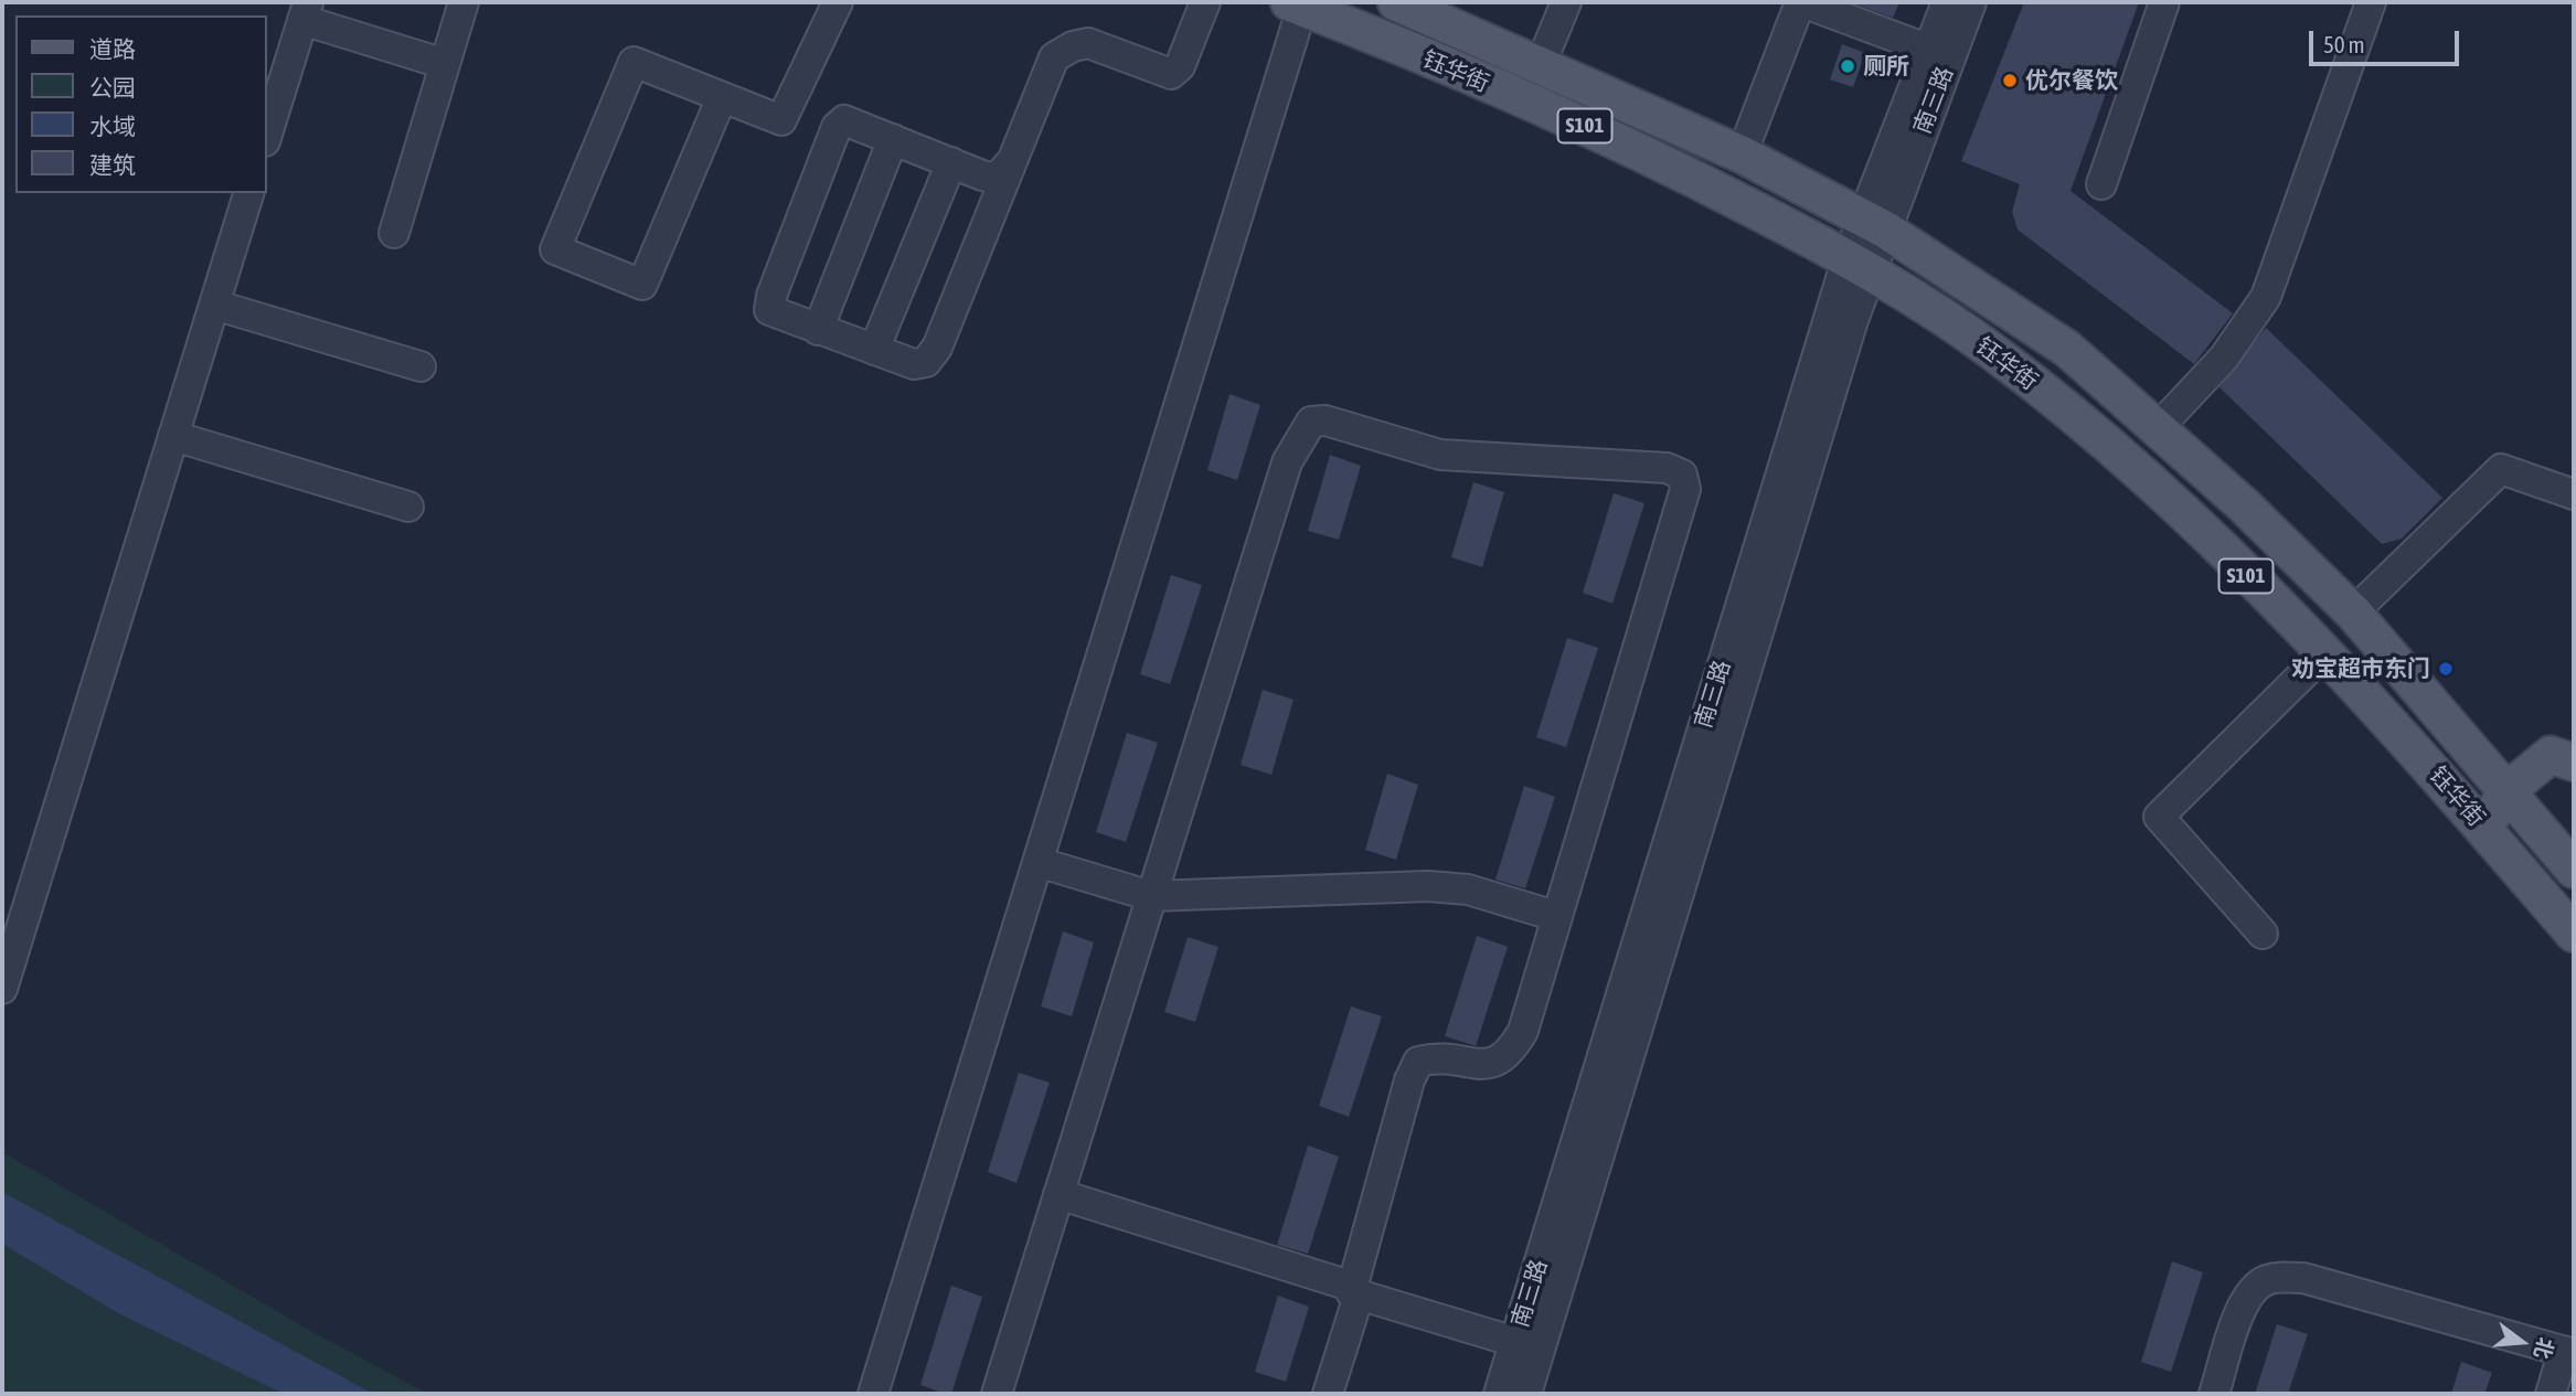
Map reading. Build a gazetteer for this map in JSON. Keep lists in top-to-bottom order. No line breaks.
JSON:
{"streets":{"main road":["钰华街","S101"],"street":["南三路"]},"crossings":[["钰华街","南三路"]],"places":["厕所","优尔餐饮","劝宝超市东门"],"legend":["道路","公园","水域","建筑"],"scale_bar":"50 m","north":"right"}
